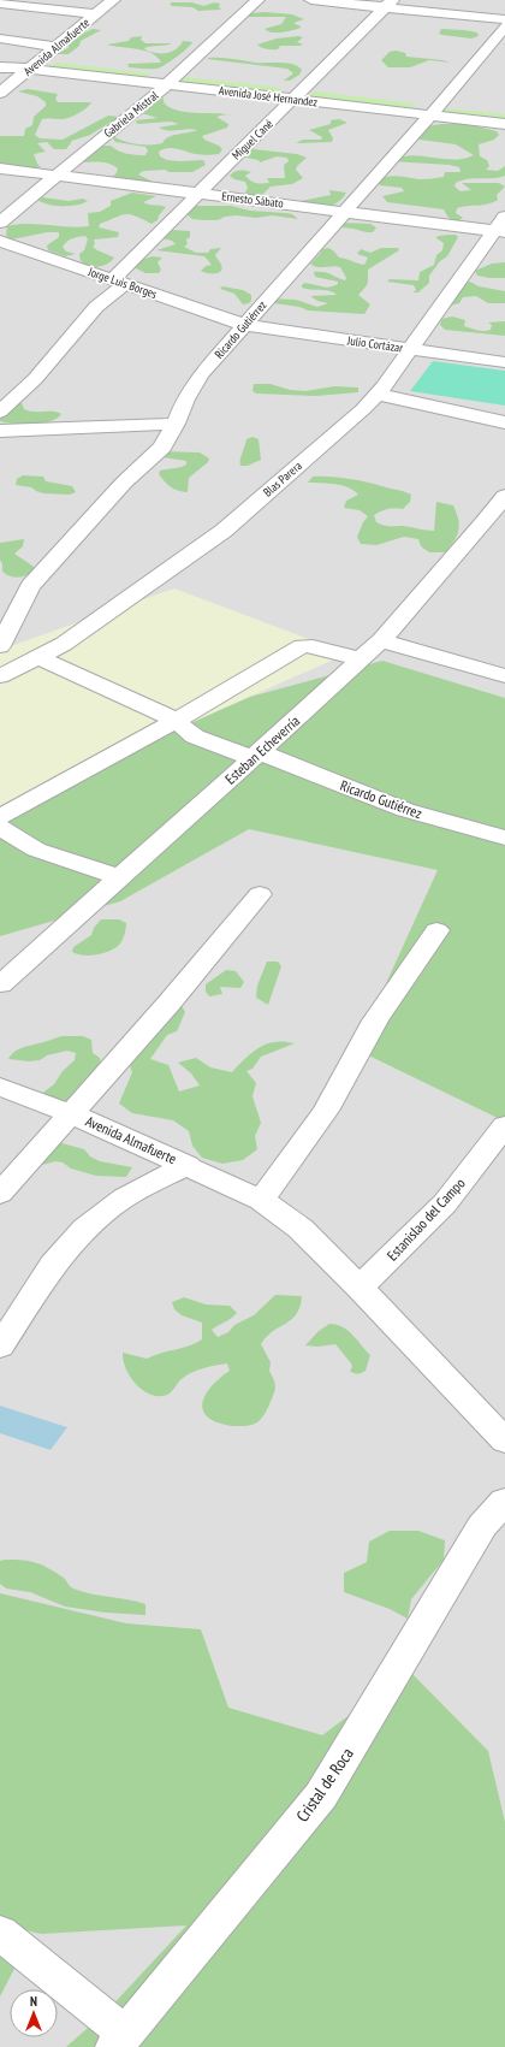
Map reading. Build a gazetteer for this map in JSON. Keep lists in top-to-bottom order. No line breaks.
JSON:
{"streets":{"street":["Avenida Almafuerte","Avenida José Hernandez","Gabriela Mistral","Miguel Cané","Ernesto Sábato","Jorge Luis Borges","Ricardo Gutiérrez","Julio Cortázar","Blas Parera","Esteban Echeverría","Estanislao del Campo","Cristal de Roca"]},"crossings":[["Avenida Almafuerte","Avenida José Hernandez"],["Avenida Almafuerte","Estanislao del Campo"],["Avenida José Hernandez","Gabriela Mistral"],["Avenida José Hernandez","Miguel Cané"],["Avenida José Hernandez","Ricardo Gutiérrez"],["Gabriela Mistral","Ernesto Sábato"],["Miguel Cané","Ernesto Sábato"],["Miguel Cané","Jorge Luis Borges"],["Ernesto Sábato","Ricardo Gutiérrez"],["Ernesto Sábato","Blas Parera"],["Jorge Luis Borges","Ricardo Gutiérrez"],["Jorge Luis Borges","Julio Cortázar"],["Ricardo Gutiérrez","Julio Cortázar"],["Ricardo Gutiérrez","Blas Parera"],["Ricardo Gutiérrez","Esteban Echeverría"],["Julio Cortázar","Blas Parera"]],"north":"top"}
